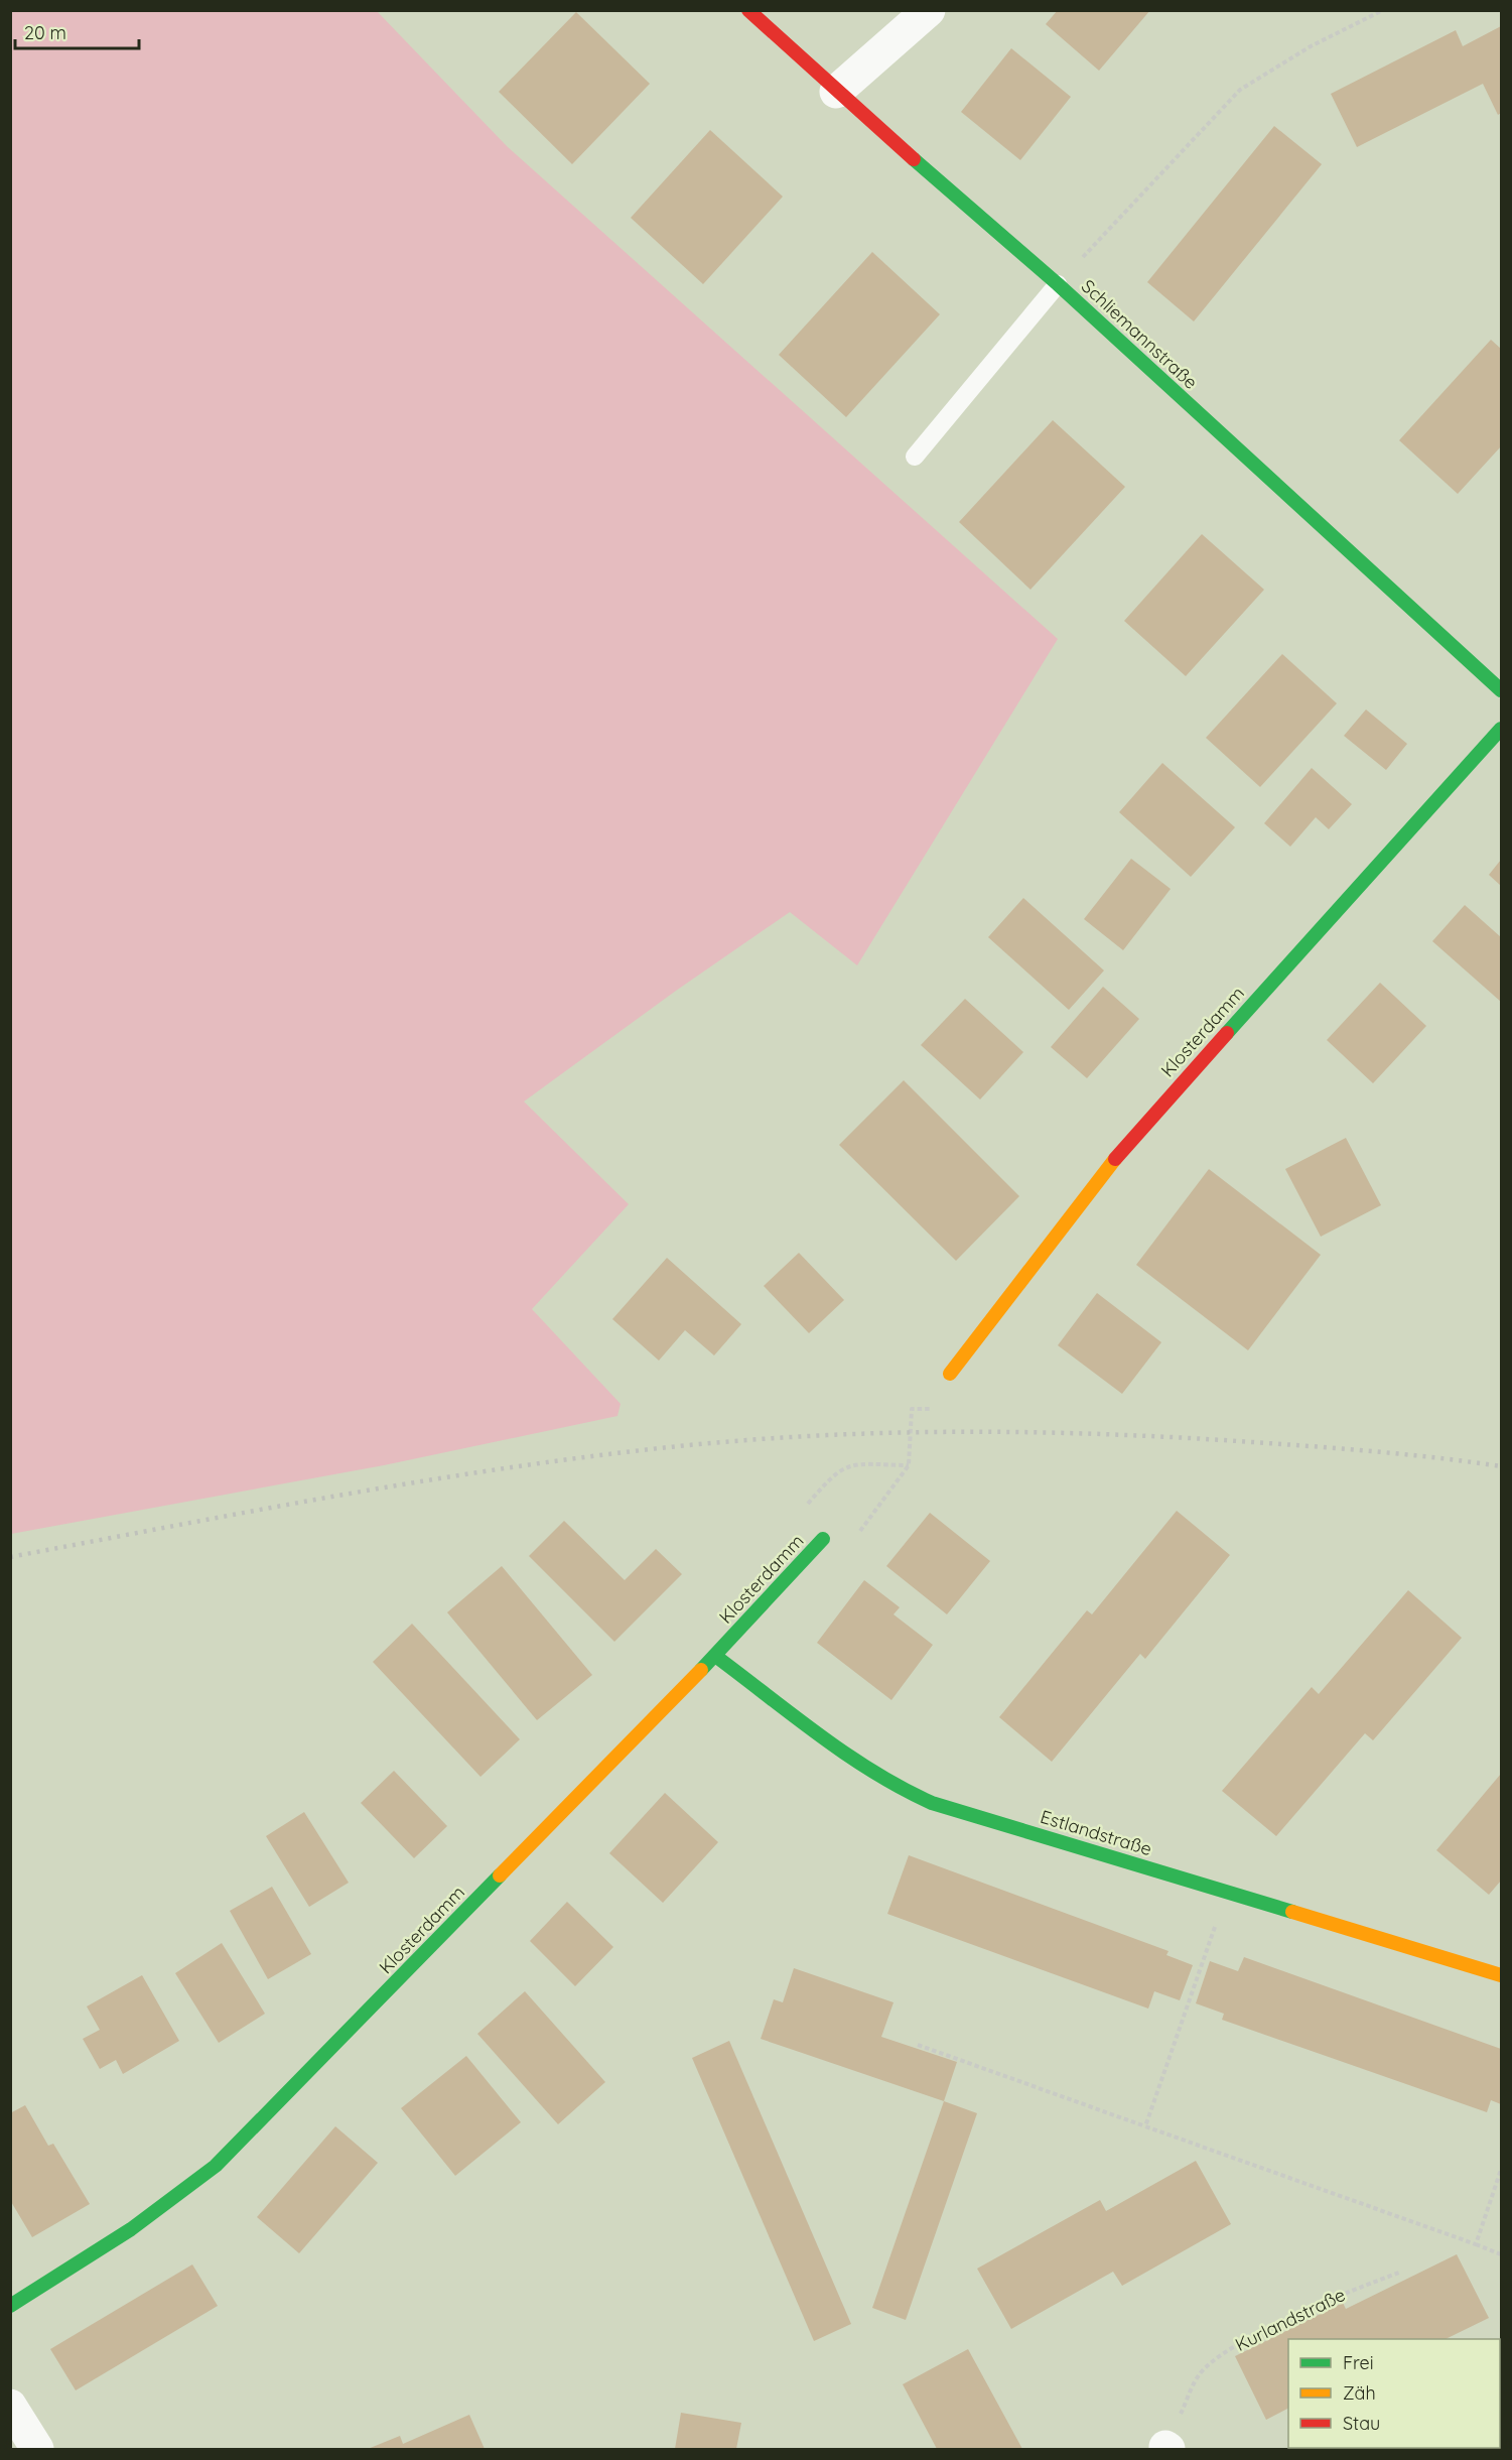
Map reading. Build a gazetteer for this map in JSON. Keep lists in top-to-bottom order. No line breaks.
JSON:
{"streets":{"street":["Schliemannstraße","Klosterdamm","Estlandstraße"],"path":["Kurlandstraße"]},"crossings":[["Klosterdamm","Estlandstraße"]],"legend":["Frei","Zäh","Stau"],"scale_bar":"20 m"}
